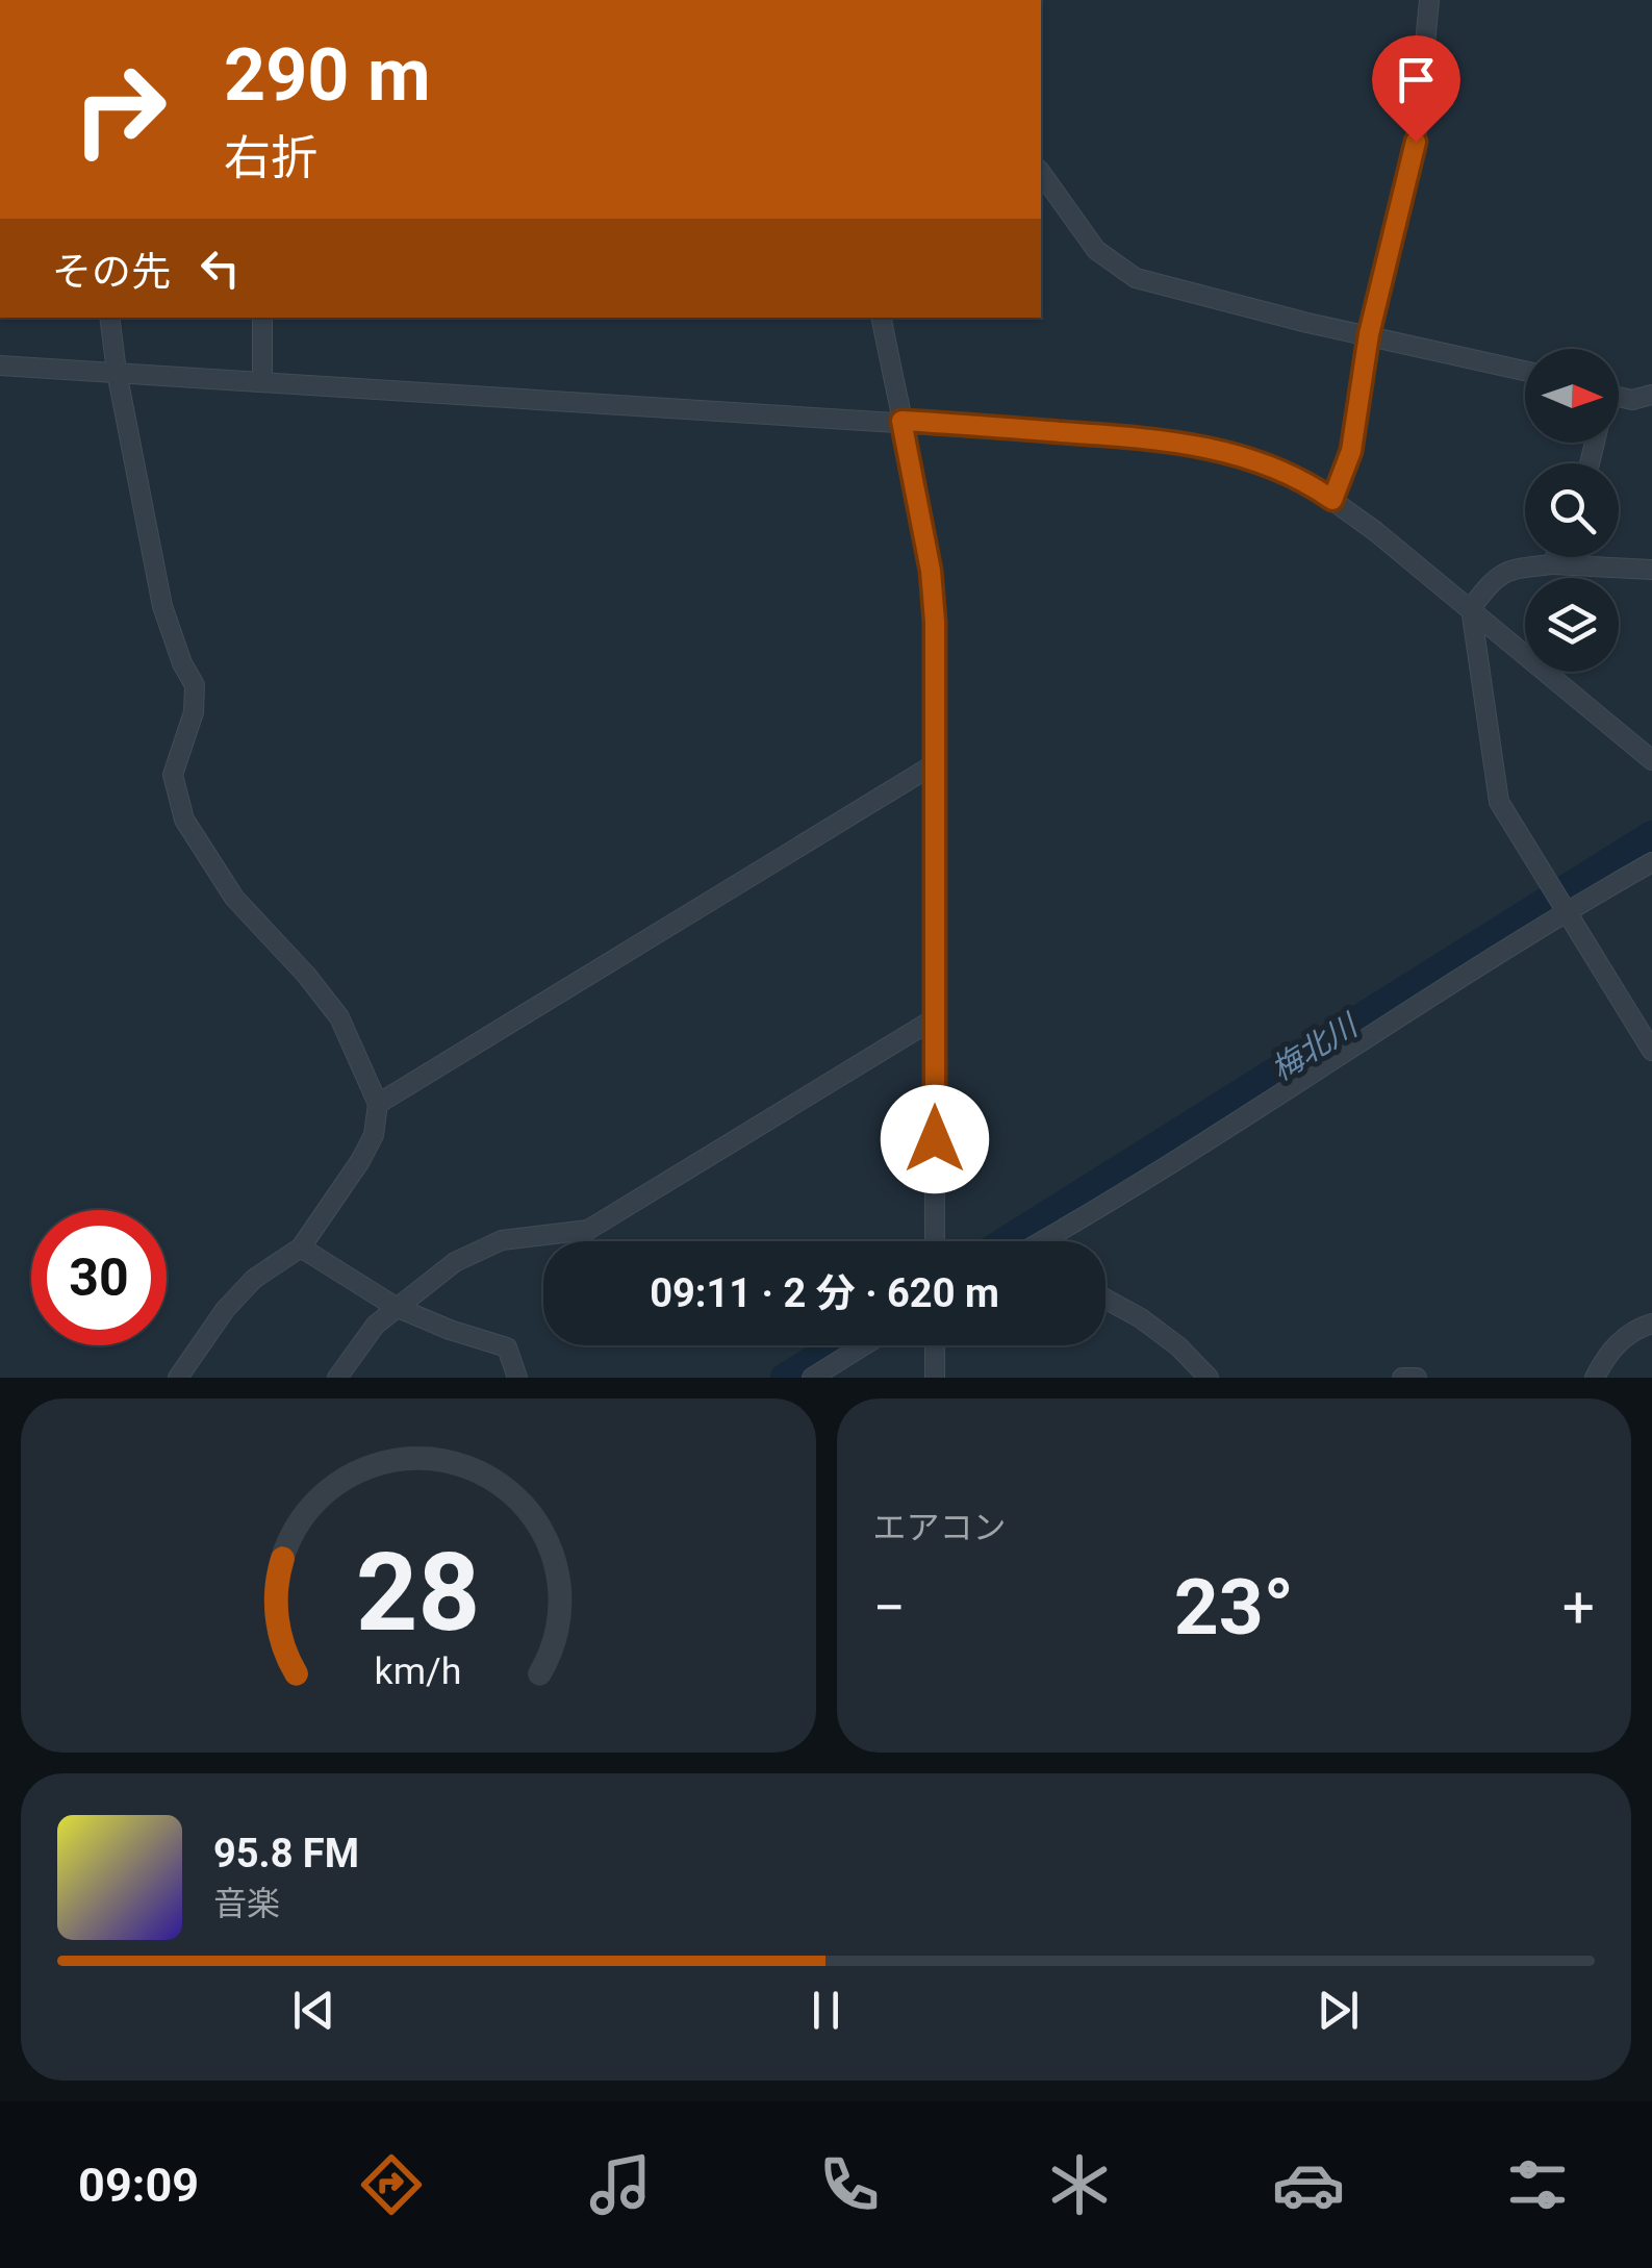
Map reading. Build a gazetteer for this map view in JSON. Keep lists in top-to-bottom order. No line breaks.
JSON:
{"water":["梅北川"],"north":"right","page":{"turn":["290 m","右折"],"then":"その先","limit":"30","trip":"09:11 · 2 分 · 620 m","tile":"エアコン","heat":["−","23°","+"],"song":["95.8 FM","音楽"],"tabs":"09:09","gauge":["28","km/h"]}}
